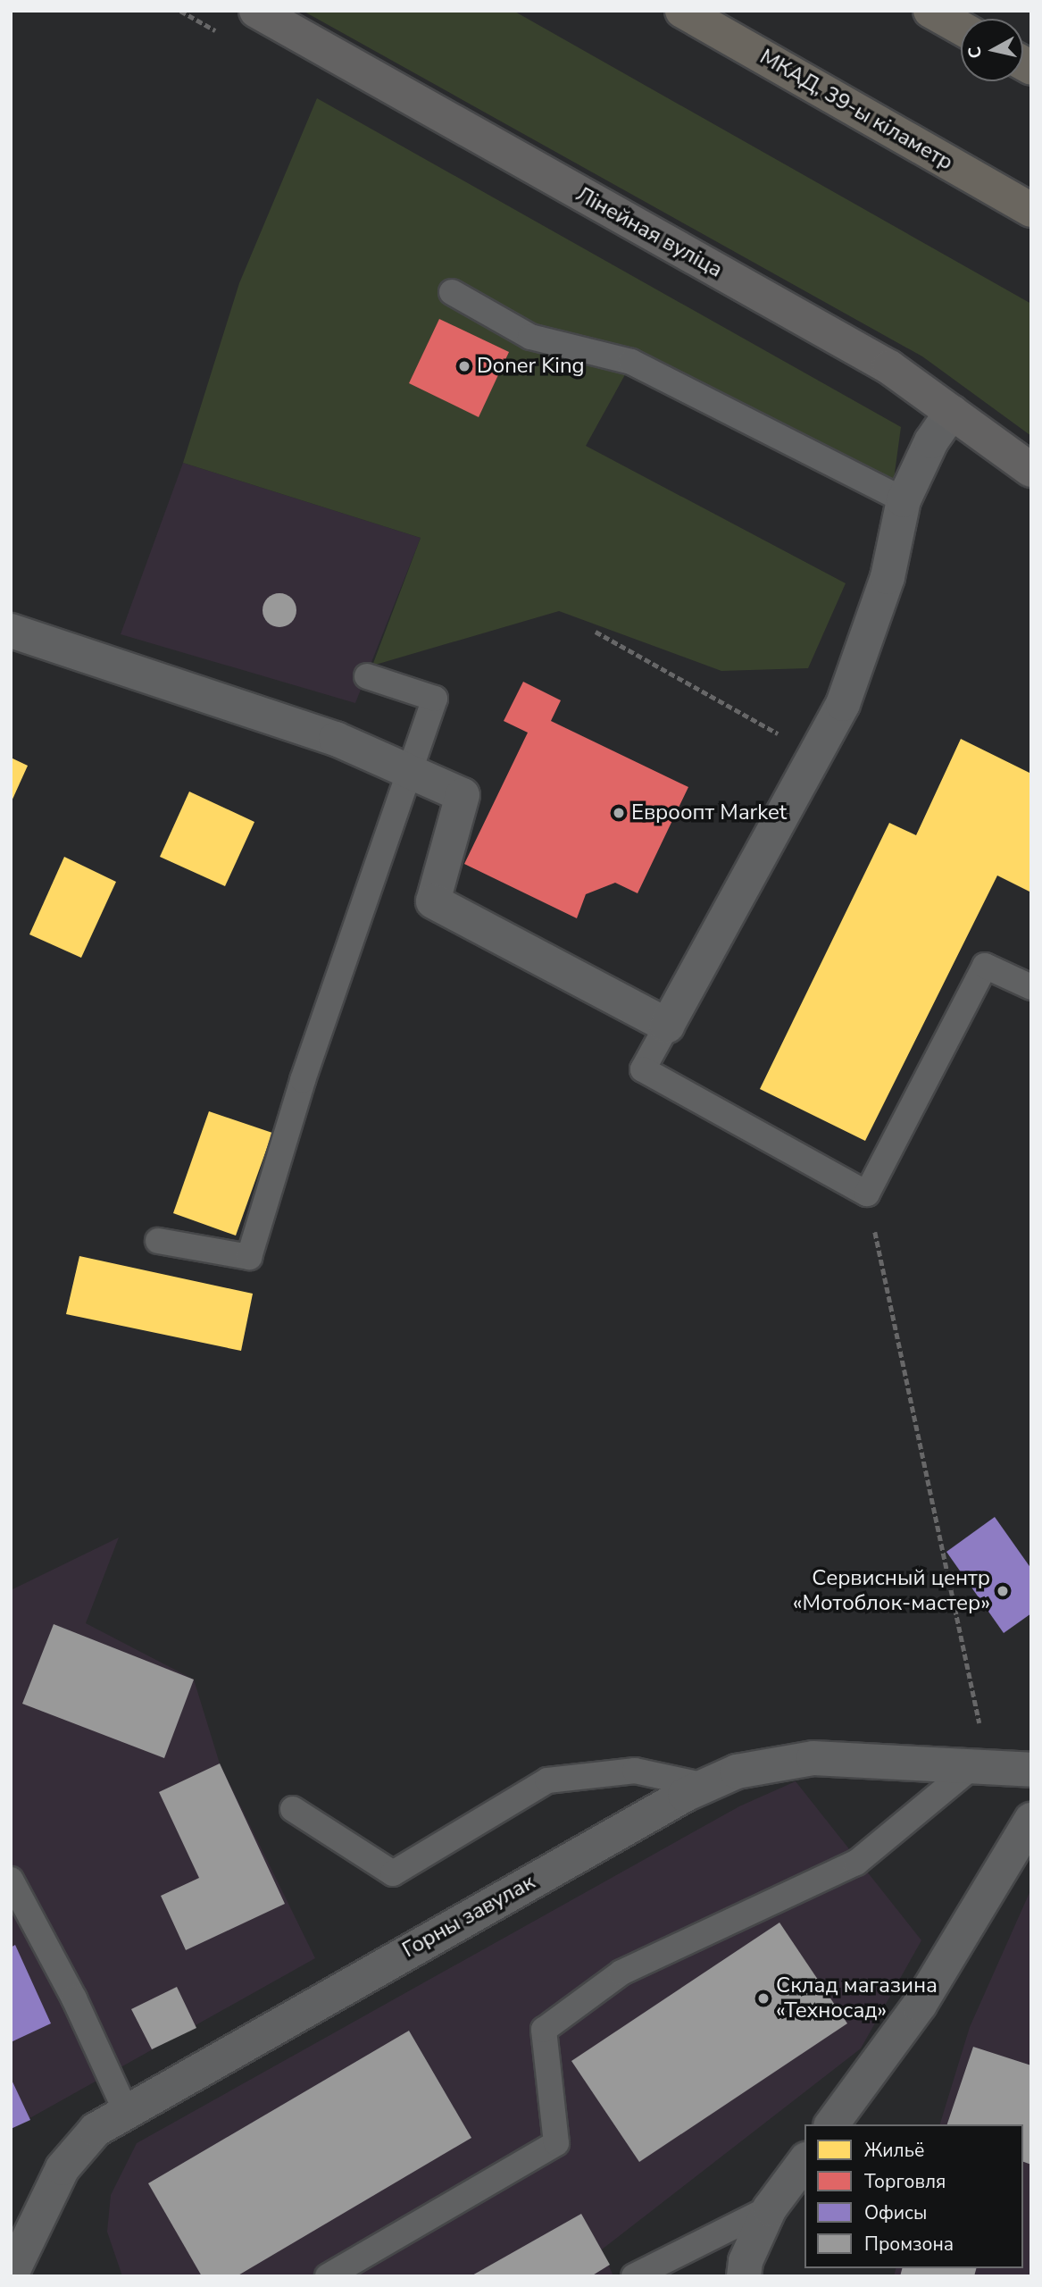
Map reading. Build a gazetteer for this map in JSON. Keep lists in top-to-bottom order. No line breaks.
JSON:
{"streets":{"highway":["МКАД, 39-ы кіламетр"],"street":["Лінейная вуліца","Горны завулак"]},"places":["Doner King","Евроопт Market","Сервисный центр «Мотоблок-мастер»","Склад магазина «Техносад»"],"legend":["Жильё","Торговля","Офисы","Промзона"],"north":"left"}
